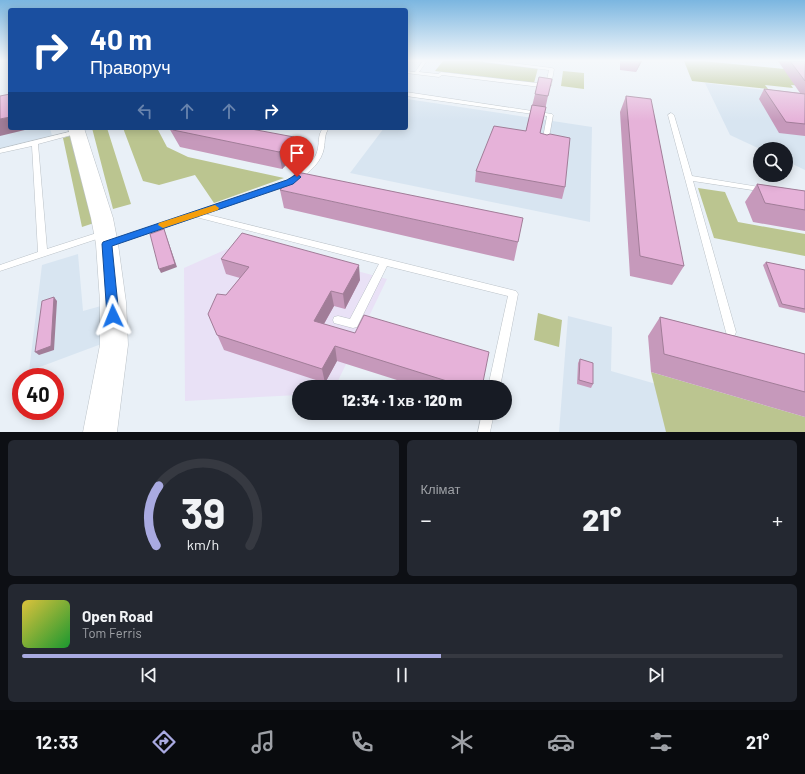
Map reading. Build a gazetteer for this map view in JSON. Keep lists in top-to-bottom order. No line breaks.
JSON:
{"page":{"turn":["40 m","Праворуч"],"limit":"40","trip":"12:34 · 1 хв · 120 m","tile":"Клімат","heat":["−","21°","+"],"song":["Open Road","Tom Ferris"],"tabs":["12:33","21°"],"gauge":["39","km/h"]}}
